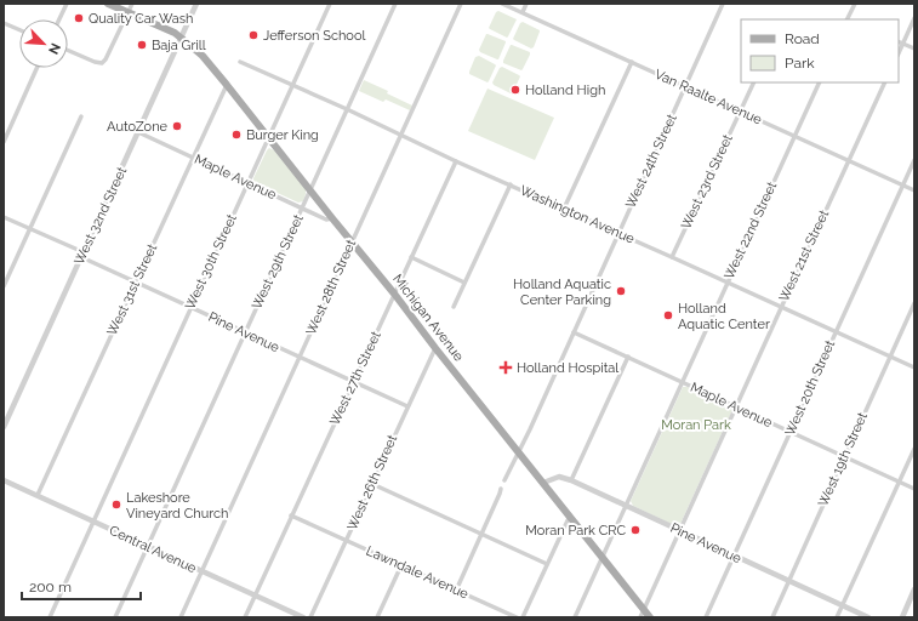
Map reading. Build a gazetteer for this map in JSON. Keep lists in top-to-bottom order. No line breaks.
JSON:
{"streets":{"main road":["Michigan Avenue"],"street":["Van Raalte Avenue","West 24th Street","Maple Avenue","West 23rd Street","Washington Avenue","West 32nd Street","West 22nd Street","West 21st Street","West 30th Street","West 29th Street","West 28th Street","West 31st Street","Pine Avenue","West 27th Street","West 20th Street","West 19th Street","West 26th Street","Central Avenue","Lawndale Avenue"]},"crossings":[["Van Raalte Avenue","West 24th Street"],["Van Raalte Avenue","West 23rd Street"],["Van Raalte Avenue","West 22nd Street"],["Van Raalte Avenue","West 21st Street"],["Van Raalte Avenue","West 20th Street"],["West 24th Street","Maple Avenue"],["West 24th Street","Washington Avenue"],["West 24th Street","Michigan Avenue"],["Maple Avenue","West 32nd Street"],["Maple Avenue","West 22nd Street"],["Maple Avenue","West 21st Street"],["Maple Avenue","West 30th Street"],["Maple Avenue","West 29th Street"],["Maple Avenue","West 31st Street"],["Maple Avenue","Michigan Avenue"],["Maple Avenue","West 20th Street"],["Maple Avenue","West 19th Street"],["West 23rd Street","Washington Avenue"],["Washington Avenue","West 22nd Street"],["Washington Avenue","West 21st Street"],["Washington Avenue","West 30th Street"],["Washington Avenue","West 29th Street"],["Washington Avenue","West 28th Street"],["Washington Avenue","West 27th Street"],["Washington Avenue","West 20th Street"],["Washington Avenue","West 19th Street"],["West 32nd Street","Michigan Avenue"],["West 32nd Street","Pine Avenue"],["West 22nd Street","Michigan Avenue"],["West 22nd Street","Pine Avenue"],["West 21st Street","Michigan Avenue"],["West 21st Street","Pine Avenue"],["West 30th Street","Michigan Avenue"],["West 30th Street","Pine Avenue"],["West 30th Street","Central Avenue"],["West 29th Street","Michigan Avenue"],["West 29th Street","Pine Avenue"],["West 29th Street","Central Avenue"],["West 28th Street","Michigan Avenue"],["West 28th Street","Pine Avenue"],["West 28th Street","Central Avenue"],["West 31st Street","Michigan Avenue"],["West 31st Street","Pine Avenue"],["West 31st Street","Central Avenue"],["Michigan Avenue","Pine Avenue"],["Michigan Avenue","West 27th Street"],["Michigan Avenue","West 26th Street"],["Pine Avenue","West 27th Street"],["Pine Avenue","West 20th Street"],["Pine Avenue","West 19th Street"],["Pine Avenue","West 26th Street"],["West 27th Street","Central Avenue"],["West 27th Street","Lawndale Avenue"],["West 26th Street","Lawndale Avenue"]],"parks":["Moran Park"],"places":{"other":["Quality Car Wash","Jefferson School","Baja Grill","Holland High","AutoZone","Burger King","Holland Aquatic Center Parking","Holland Aquatic Center","Lakeshore Vineyard Church","Moran Park CRC"],"health":["Holland Hospital"]},"legend":["Road","Park"],"scale_bar":"200 m","north":"bottom right"}
